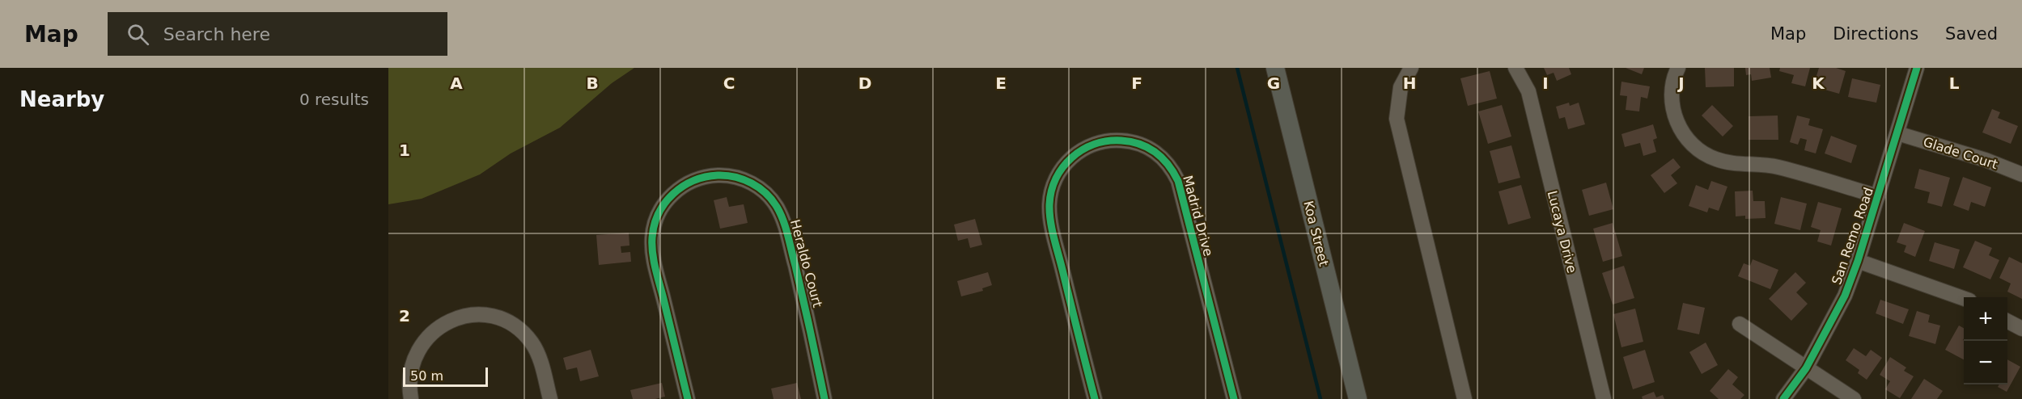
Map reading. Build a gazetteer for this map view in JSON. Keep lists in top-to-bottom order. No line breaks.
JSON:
{"streets":{"main road":["Koa Street"],"street":["Glade Court","Madrid Drive","Lucaya Drive","San Remo Road","Heraldo Court"]},"crossings":[["Glade Court","San Remo Road"]],"scale_bar":"50 m","page":{"header":"Map","search":"Search here","nav":["Map","Directions","Saved"],"heading":["Nearby","0 results"],"map_buttons":["+","−"],"scale":"50 m"},"grid":{"columns":["A","B","C","D","E","F","G","H","I","J","K","L"],"rows":["1","2"]}}
